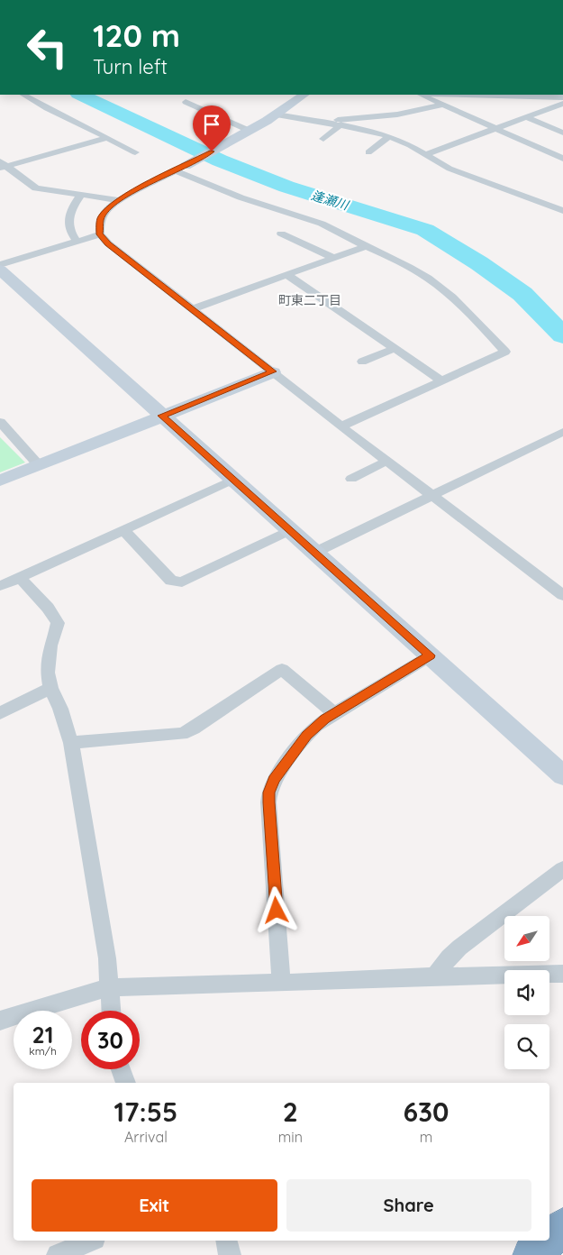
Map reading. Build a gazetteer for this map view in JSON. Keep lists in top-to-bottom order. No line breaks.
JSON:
{"districts":["町東二丁目"],"water":["逢瀬川"],"north":"bottom left","page":{"turn":["120 m","Turn left"],"speed":"21 km/h","limit":"30","eta":["17:55","Arrival","2","min","630","m"],"buttons":["Exit","Share"]}}
